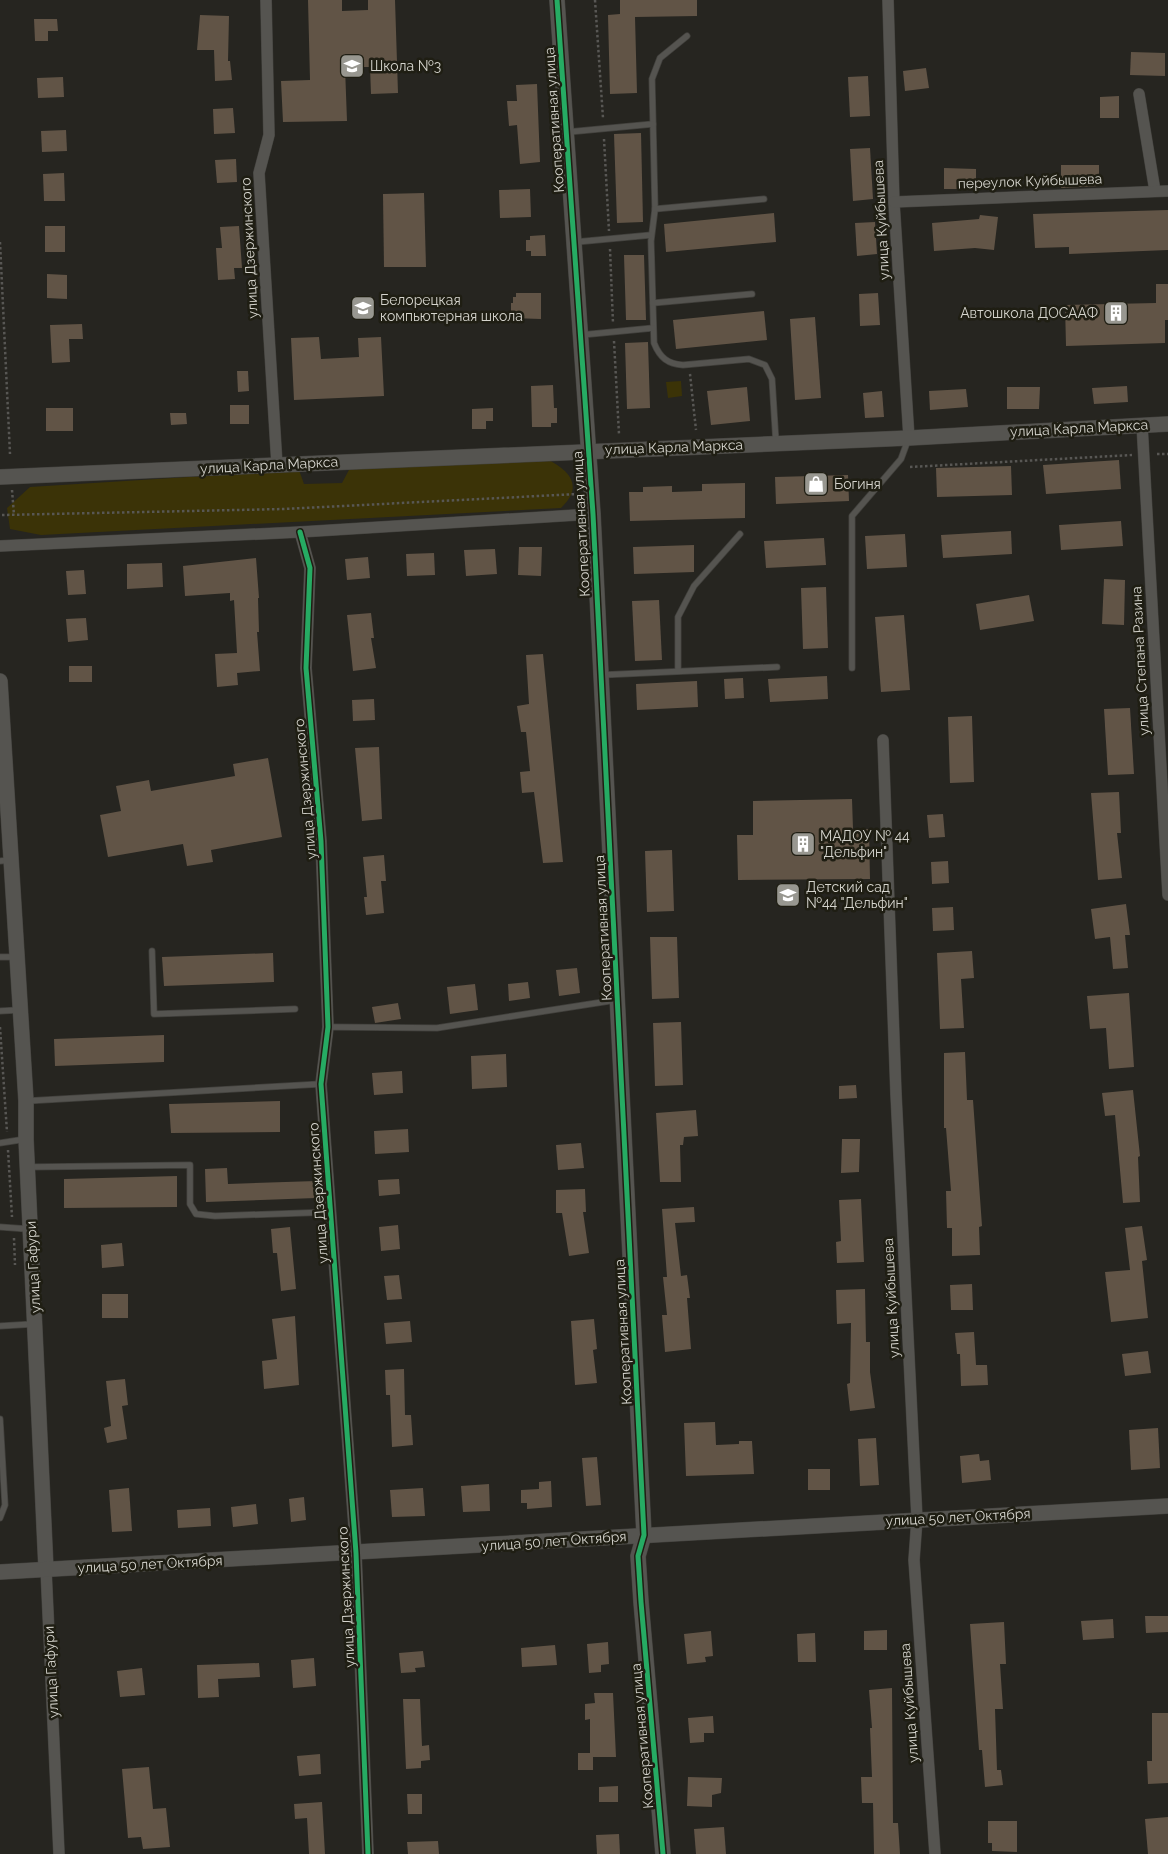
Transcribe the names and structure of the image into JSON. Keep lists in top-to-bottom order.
{
  "streets": {
    "street": [
      "Кооперативная улица",
      "переулок Куйбышева",
      "улица Куйбышева",
      "улица Дзержинского",
      "улица Карла Маркса",
      "улица Степана Разина",
      "улица Гафури",
      "улица 50 лет Октября"
    ]
  },
  "crossings": [
    ["Кооперативная улица", "улица Карла Маркса"],
    ["Кооперативная улица", "улица 50 лет Октября"],
    ["переулок Куйбышева", "улица Куйбышева"],
    ["улица Куйбышева", "улица Карла Маркса"],
    ["улица Куйбышева", "улица 50 лет Октября"],
    ["улица Дзержинского", "улица Карла Маркса"],
    ["улица Дзержинского", "улица 50 лет Октября"],
    ["улица Карла Маркса", "улица Степана Разина"],
    ["улица Гафури", "улица 50 лет Октября"]
  ],
  "places": {
    "school or university": ["Школа №3", "Белорецкая компьютерная школа", "Детский сад №44 \"Дельфин\""],
    "building": ["Автошкола ДОСААФ", "МАДОУ № 44 \"Дельфин\""],
    "shop": ["Богиня"]
  }
}
